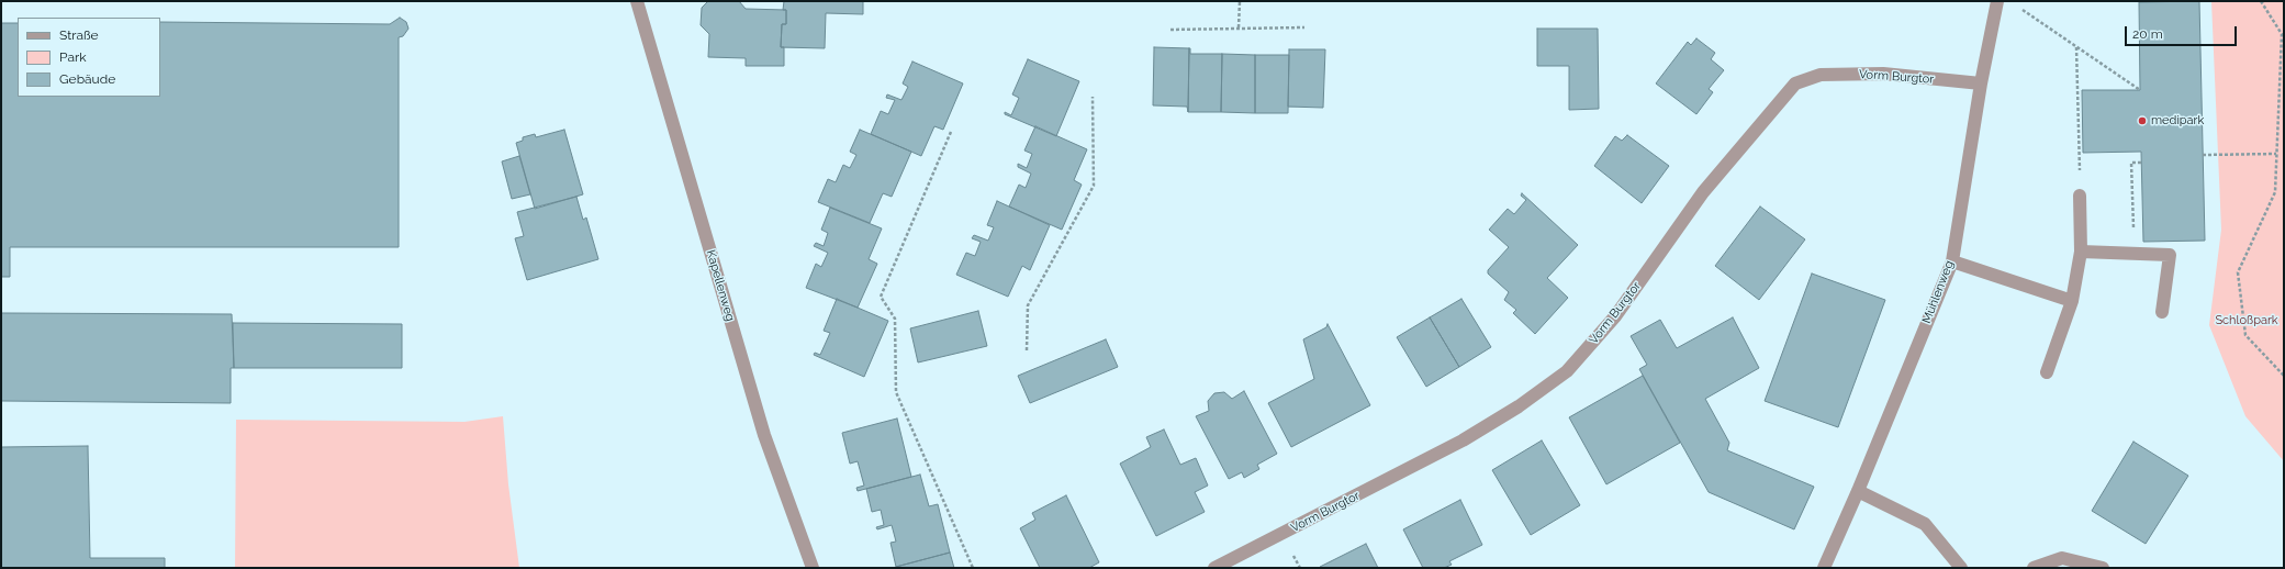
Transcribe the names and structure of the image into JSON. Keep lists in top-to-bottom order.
{
  "streets": {
    "street": ["Vorm Burgtor", "Kapellenweg", "Mühlenweg"]
  },
  "crossings": [
    ["Vorm Burgtor", "Mühlenweg"]
  ],
  "parks": ["Schloßpark"],
  "places": ["medipark"],
  "legend": ["Straße", "Park", "Gebäude"],
  "scale_bar": "20 m"
}
